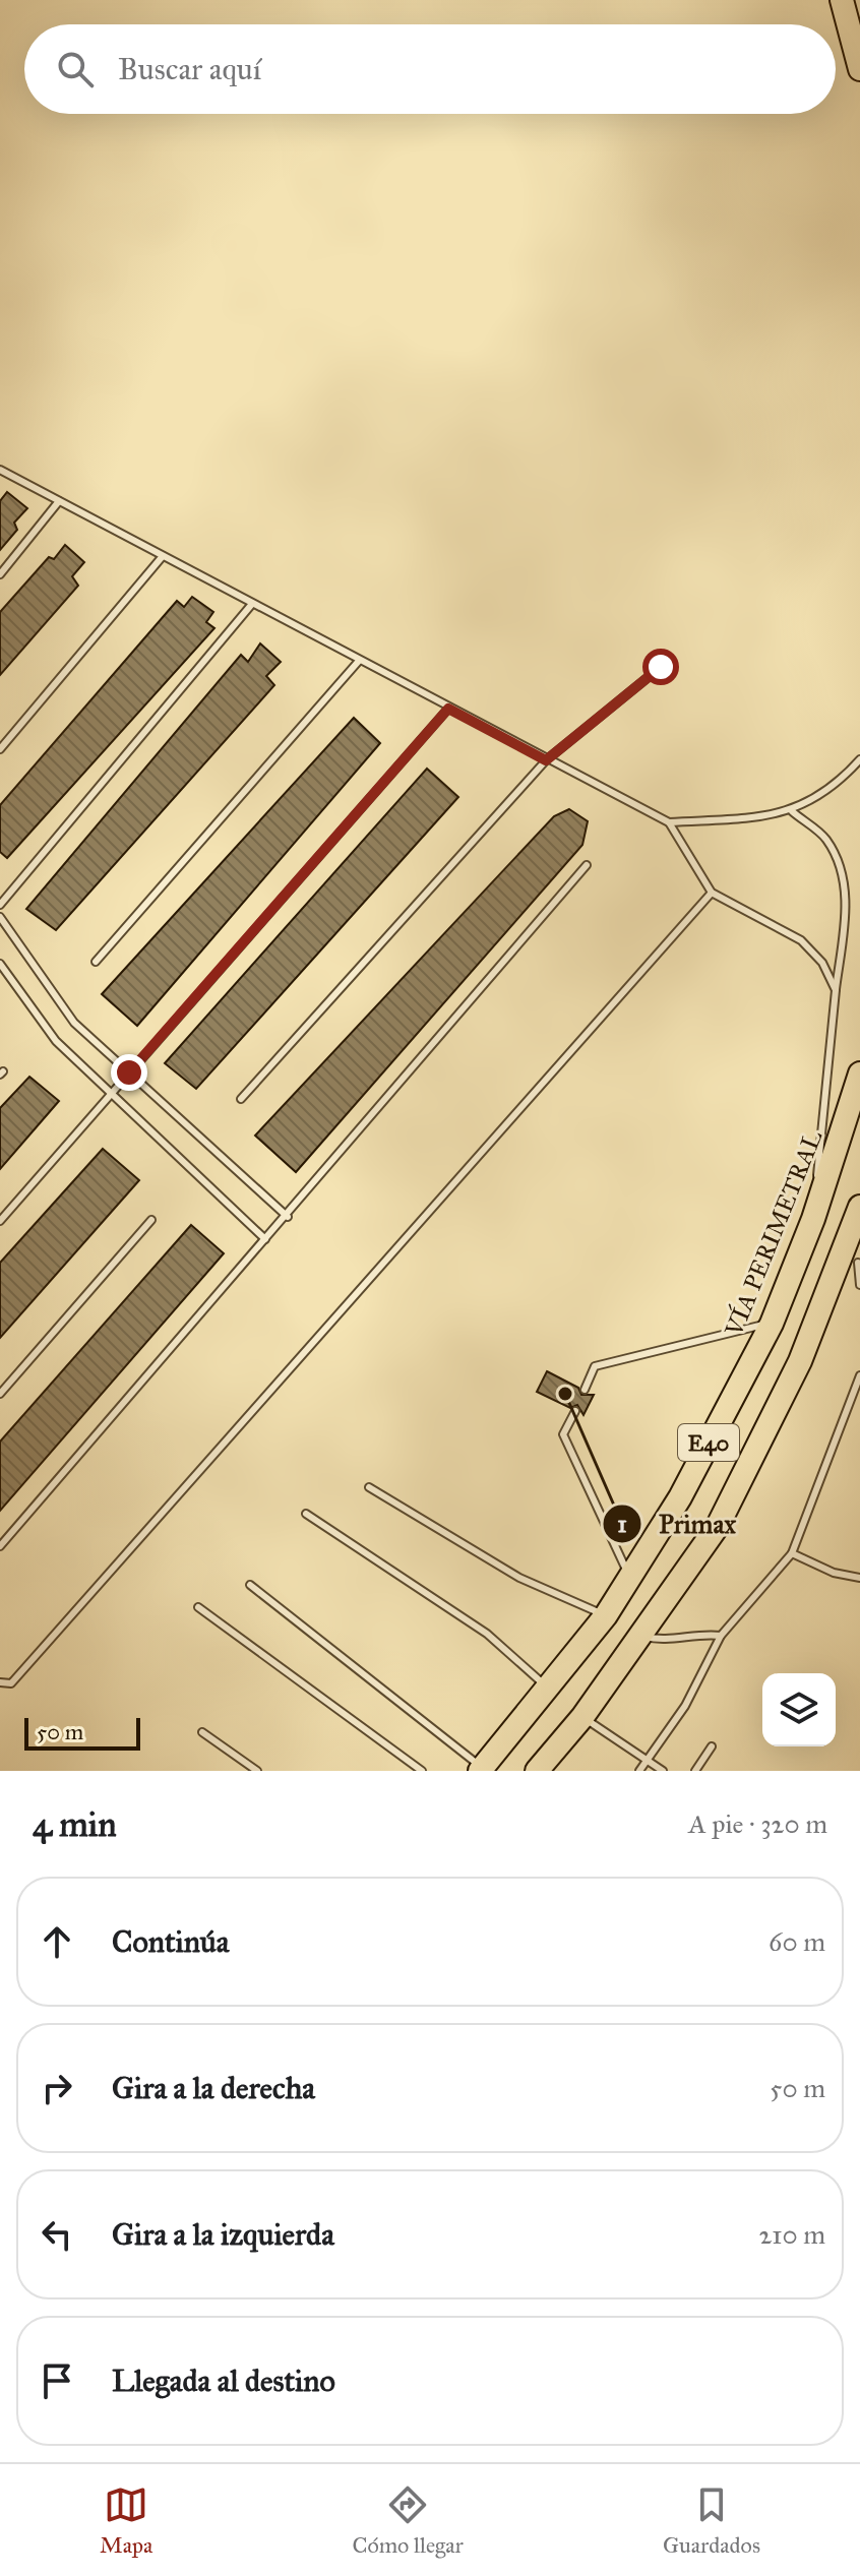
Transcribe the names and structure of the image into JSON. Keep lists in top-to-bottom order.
{
  "streets": {
    "highway": ["VÍA PERIMETRAL", "E40"]
  },
  "places": ["Primax"],
  "scale_bar": "50 m",
  "page": {
    "search": "Buscar aquí",
    "scale": "50 m",
    "heading": ["4 min", "A pie · 320 m"],
    "list": [
      ["Continúa", "60 m"],
      ["Gira a la derecha", "50 m"],
      ["Gira a la izquierda", "210 m"],
      "Llegada al destino"
    ],
    "nav": ["Mapa", "Cómo llegar", "Guardados"]
  }
}
